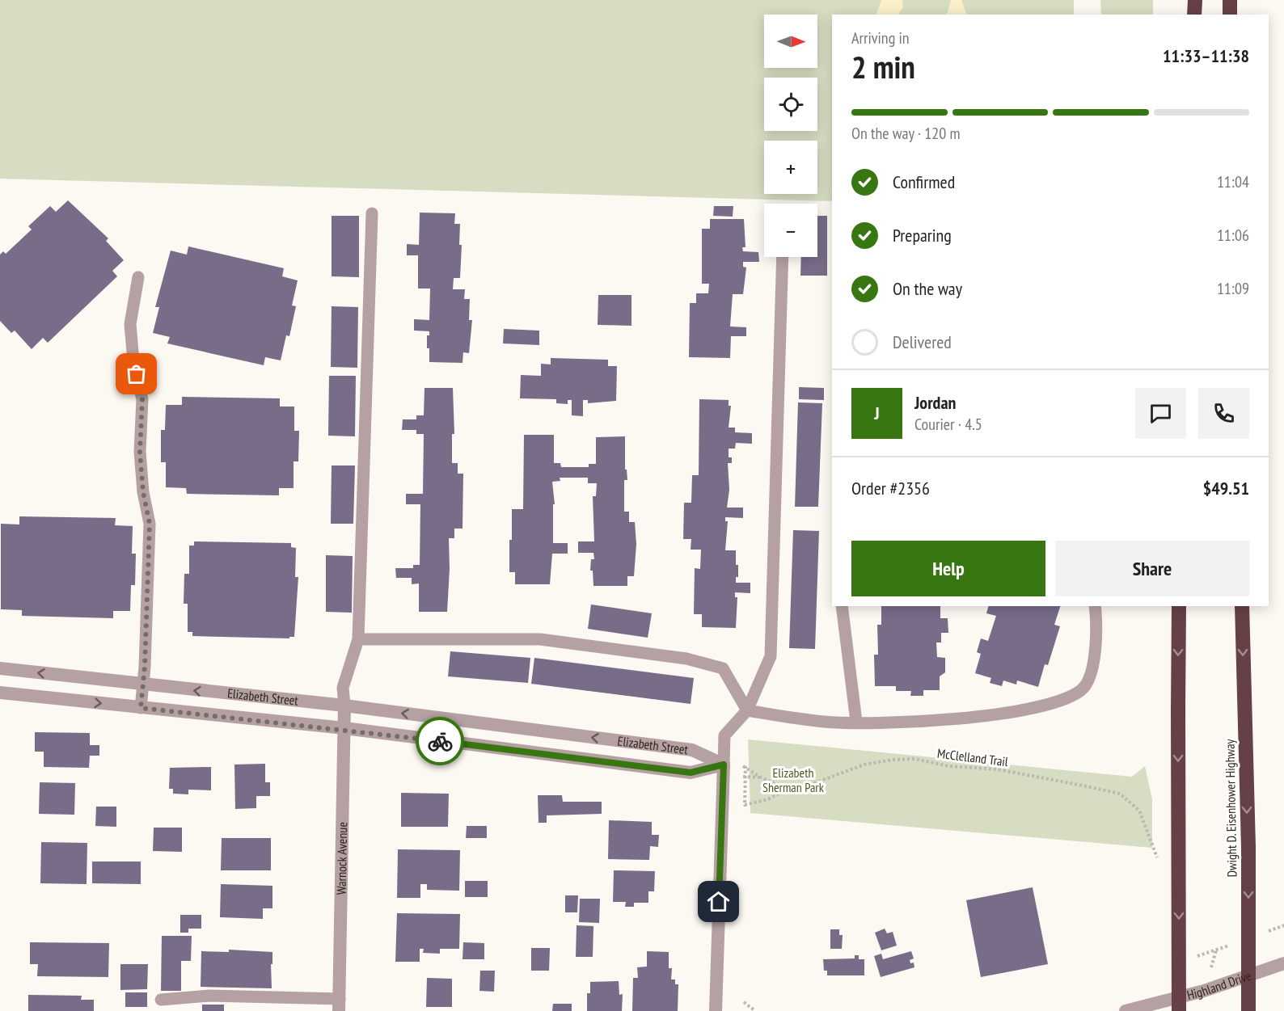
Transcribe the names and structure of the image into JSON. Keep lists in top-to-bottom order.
{
  "streets": {
    "highway": ["Dwight D. Eisenhower Highway"],
    "street": ["Elizabeth Street", "Warnock Avenue", "Highland Drive"],
    "path": ["McClelland Trail"]
  },
  "crossings": [
    ["Elizabeth Street", "Warnock Avenue"]
  ],
  "parks": ["Elizabeth Sherman Park"],
  "north": "right",
  "page": {
    "map_buttons": ["+", "−"],
    "heading": ["2 min", "Arriving in", "11:33–11:38"],
    "panel": [
      "Jordan",
      "Courier · 4.5",
      "Order #2356",
      "$49.51"
    ],
    "bar": "On the way · 120 m",
    "list": [
      ["Confirmed", "11:04"],
      ["Preparing", "11:06"],
      ["On the way", "11:09"],
      "Delivered"
    ],
    "round": "J",
    "buttons": ["Help", "Share"]
  }
}
